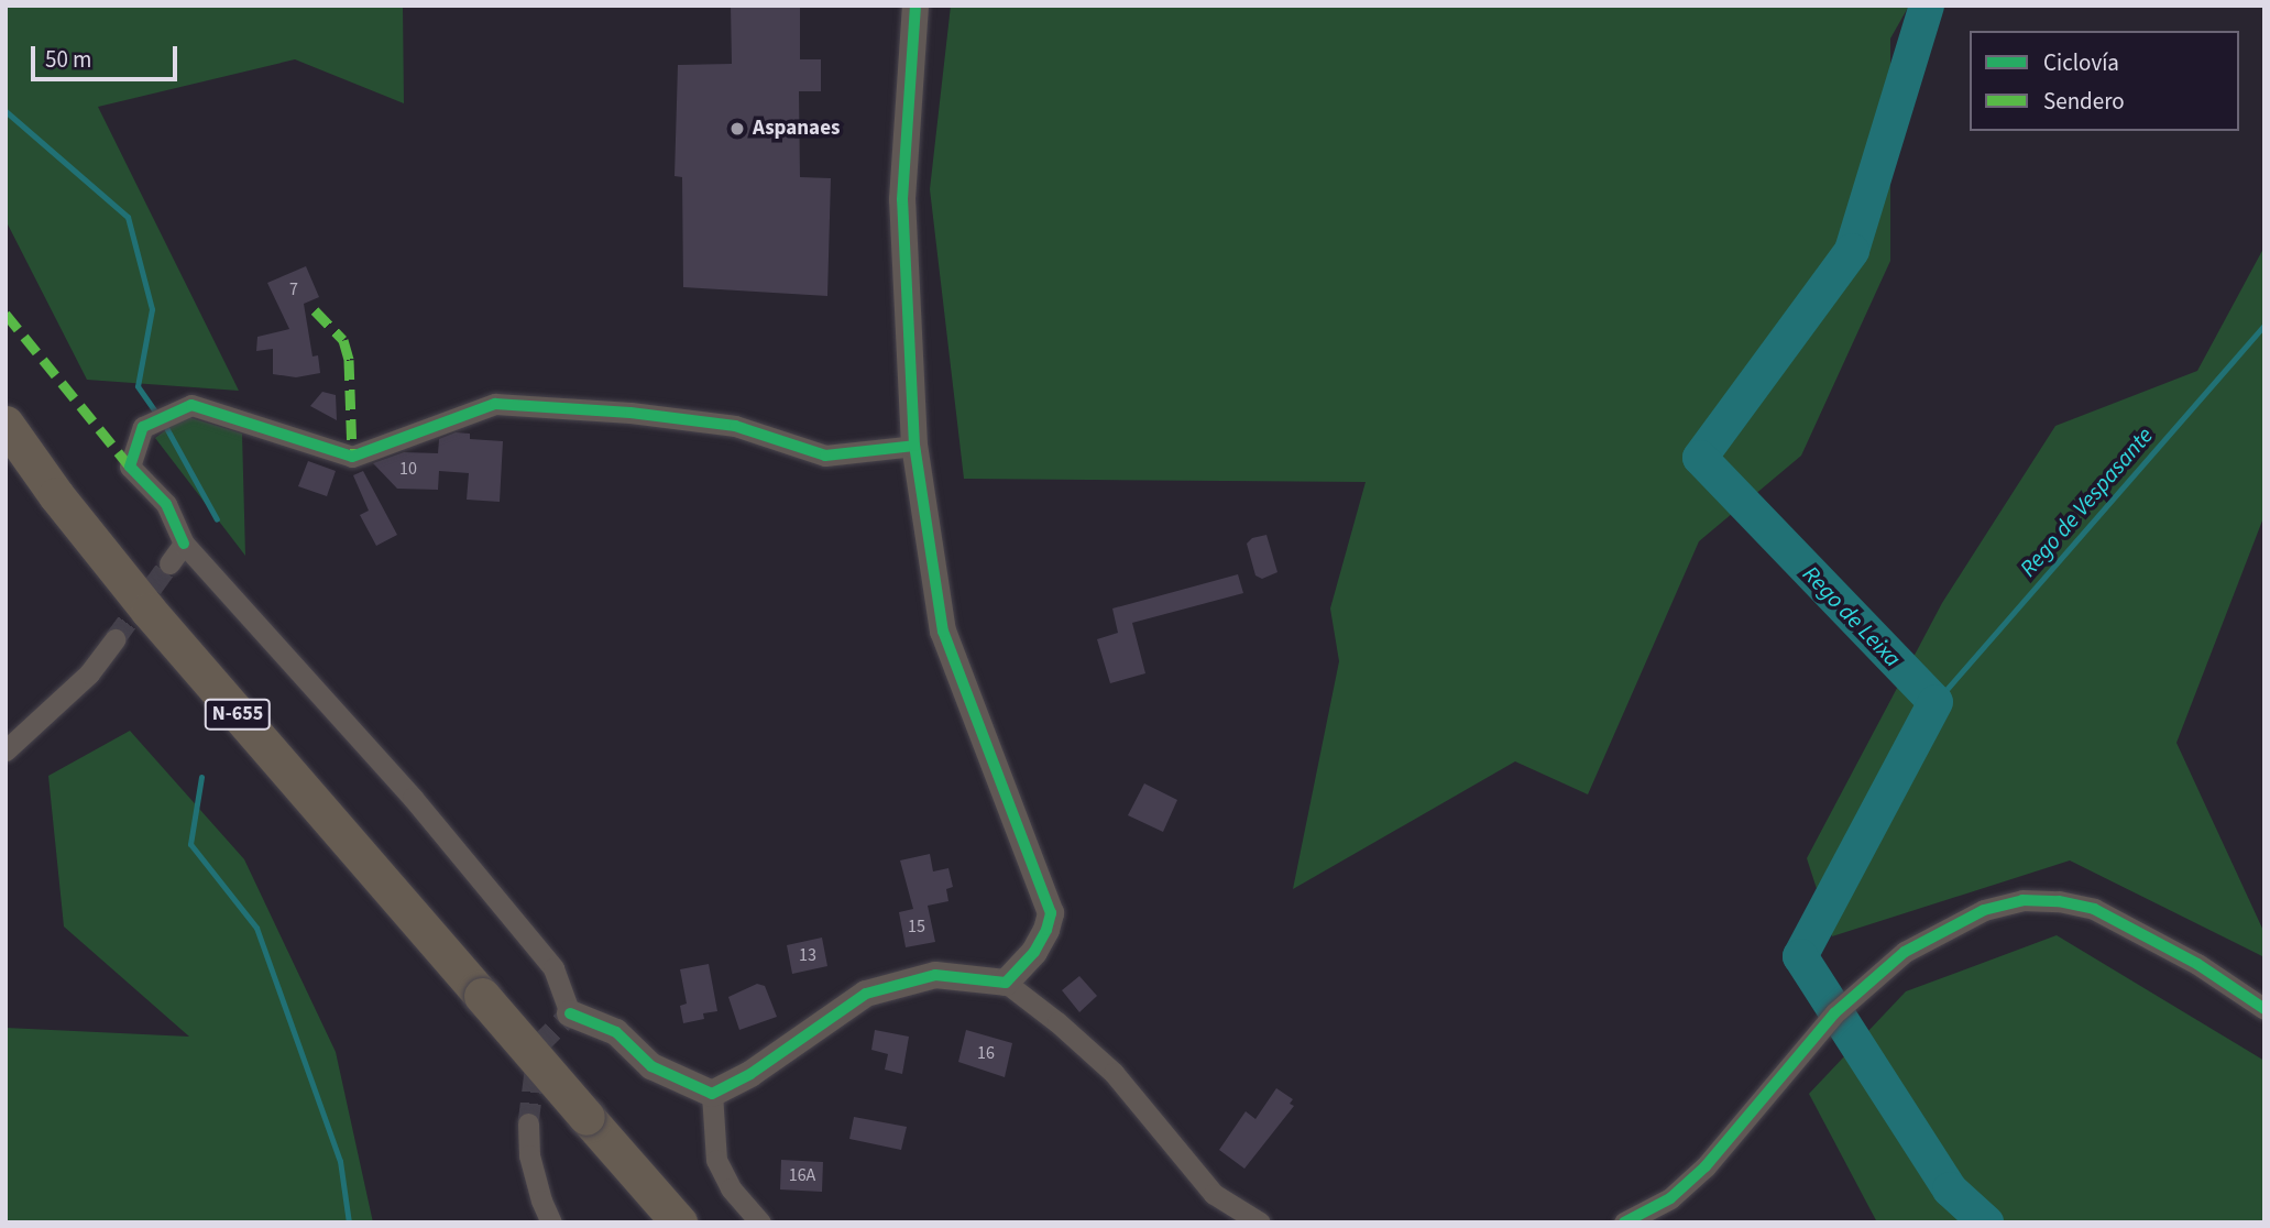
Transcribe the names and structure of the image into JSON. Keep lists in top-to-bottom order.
{
  "streets": {
    "highway": ["N-655"]
  },
  "water": ["Rego de Vespasante", "Rego de Leixa"],
  "places": ["Aspanaes"],
  "house_numbers": [
    "7",
    "10",
    "15",
    "13",
    "16",
    "16A"
  ],
  "legend": ["Ciclovía", "Sendero"],
  "scale_bar": "50 m"
}
